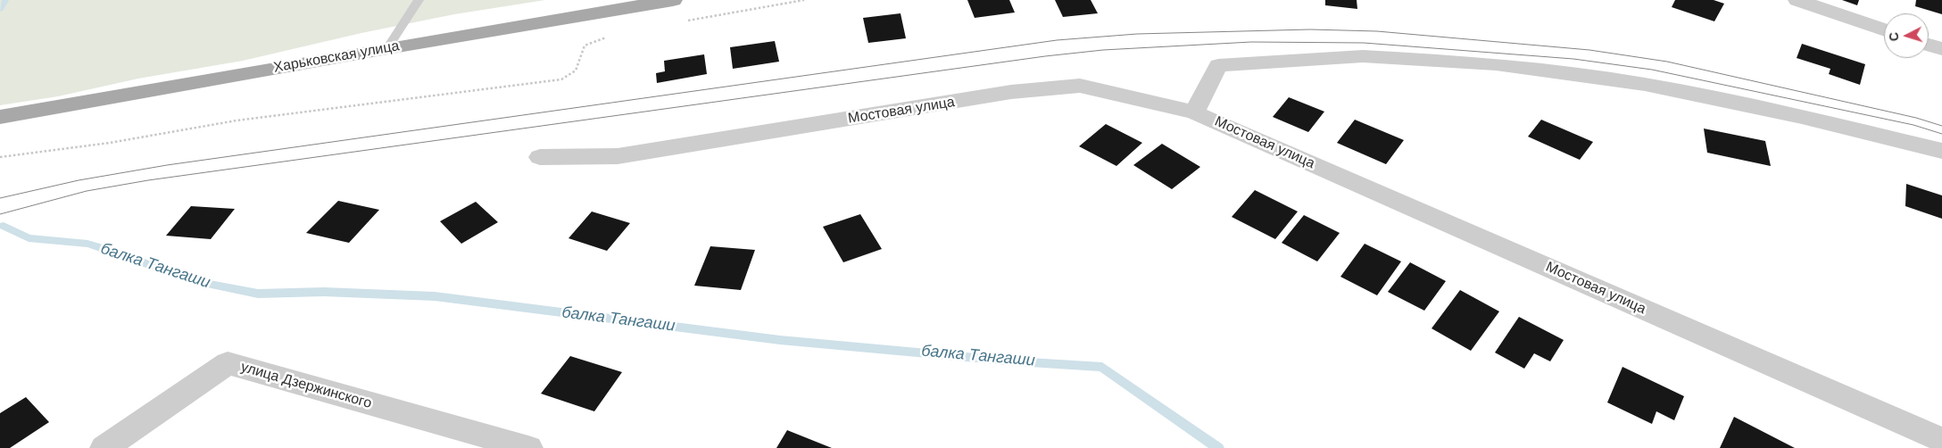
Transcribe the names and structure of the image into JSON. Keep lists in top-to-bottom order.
{
  "streets": {
    "main road": ["Харьковская улица"],
    "street": ["Мостовая улица", "улица Дзержинского"]
  },
  "water": ["балка Тангаши"],
  "north": "left"
}
